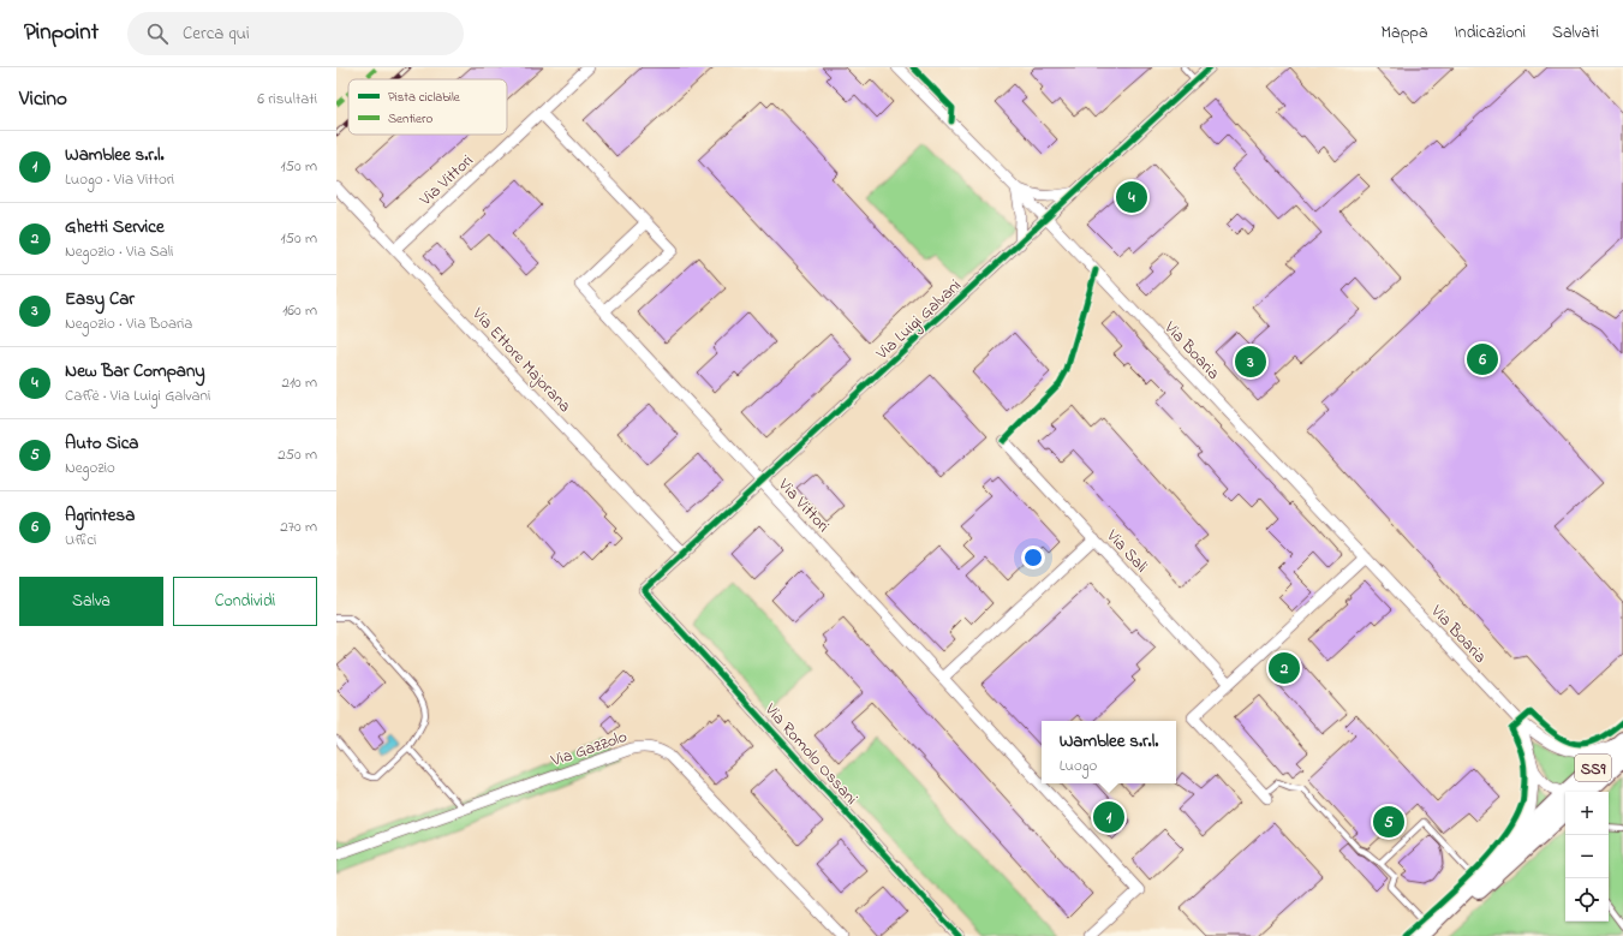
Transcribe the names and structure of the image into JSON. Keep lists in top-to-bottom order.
{
  "streets": {
    "main road": ["SS9"],
    "street": [
      "Via Vittori",
      "Via Luigi Galvani",
      "Via Boaria",
      "Via Ettore Majorana",
      "Via Sali",
      "Via Gazzolo",
      "Via Romolo Ossani"
    ]
  },
  "crossings": [
    ["Via Vittori", "Via Luigi Galvani"],
    ["Via Vittori", "Via Ettore Majorana"],
    ["Via Luigi Galvani", "Via Boaria"],
    ["Via Luigi Galvani", "Via Ettore Majorana"],
    ["Via Luigi Galvani", "Via Romolo Ossani"],
    ["Via Boaria", "SS9"]
  ],
  "legend": ["Pista ciclabile", "Sentiero"],
  "page": {
    "header": "Pinpoint",
    "search": "Cerca qui",
    "nav": ["Mappa", "Indicazioni", "Salvati"],
    "heading": ["Vicino", "6 risultati"],
    "list": [
      {
        "mark": "1",
        "name": "Wamblee s.r.l.",
        "note": "Luogo · Via Vittori",
        "value": "150 m"
      },
      {
        "mark": "2",
        "name": "Ghetti Service",
        "note": "Negozio · Via Sali",
        "value": "150 m"
      },
      {
        "mark": "3",
        "name": "Easy Car",
        "note": "Negozio · Via Boaria",
        "value": "160 m"
      },
      {
        "mark": "4",
        "name": "New Bar Company",
        "note": "Caffè · Via Luigi Galvani",
        "value": "210 m"
      },
      {
        "mark": "5",
        "name": "Auto Sica",
        "note": "Negozio",
        "value": "250 m"
      },
      {
        "mark": "6",
        "name": "Agrintesa",
        "note": "Uffici",
        "value": "270 m"
      }
    ],
    "pins": [
      "4",
      "6",
      "3",
      "2",
      "1",
      "5"
    ],
    "buttons": ["Salva", "Condividi"],
    "popup": ["Wamblee s.r.l.", "Luogo"],
    "map_buttons": ["+", "−"]
  }
}
